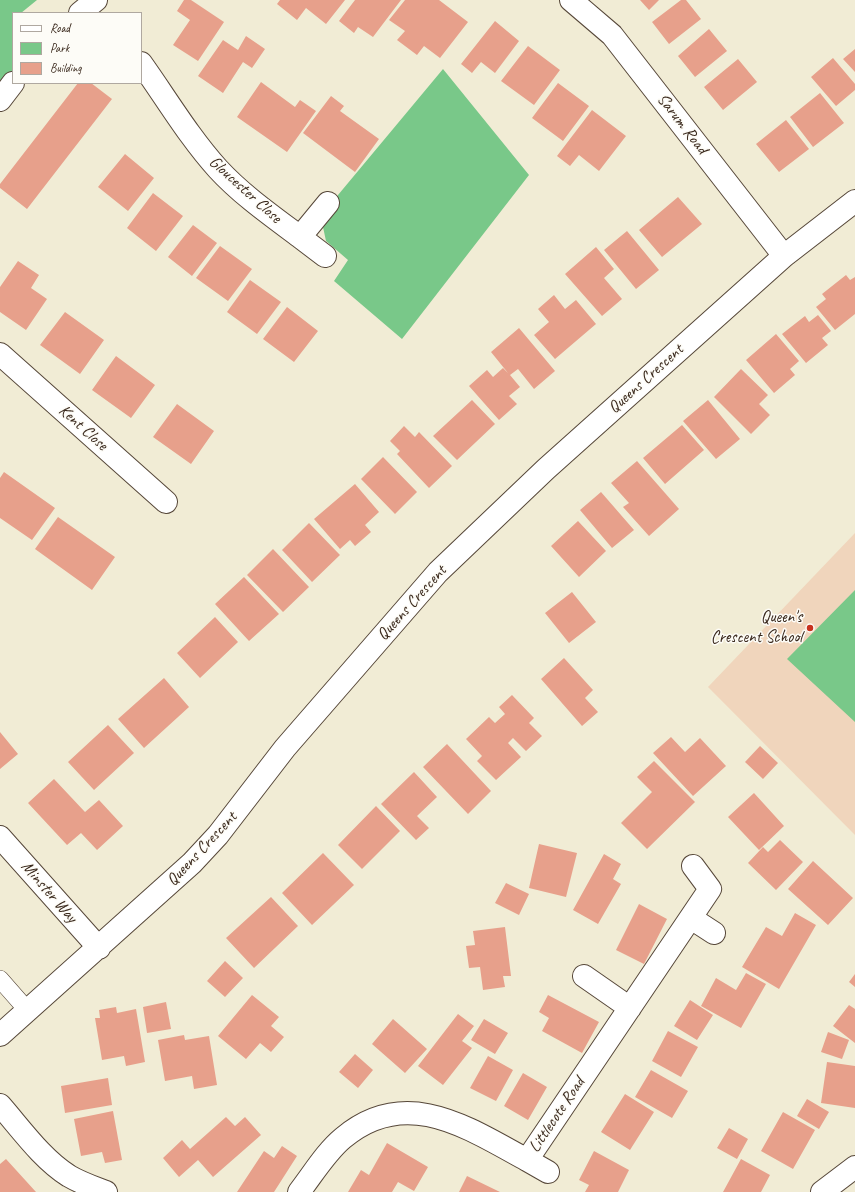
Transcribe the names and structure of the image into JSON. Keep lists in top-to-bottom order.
{
  "streets": {
    "street": [
      "Sarum Road",
      "Gloucester Close",
      "Queens Crescent",
      "Kent Close",
      "Minster Way",
      "Littlecote Road"
    ]
  },
  "crossings": [
    ["Sarum Road", "Queens Crescent"],
    ["Queens Crescent", "Minster Way"]
  ],
  "places": ["Queen's Crescent School"],
  "legend": ["Road", "Park", "Building"]
}
